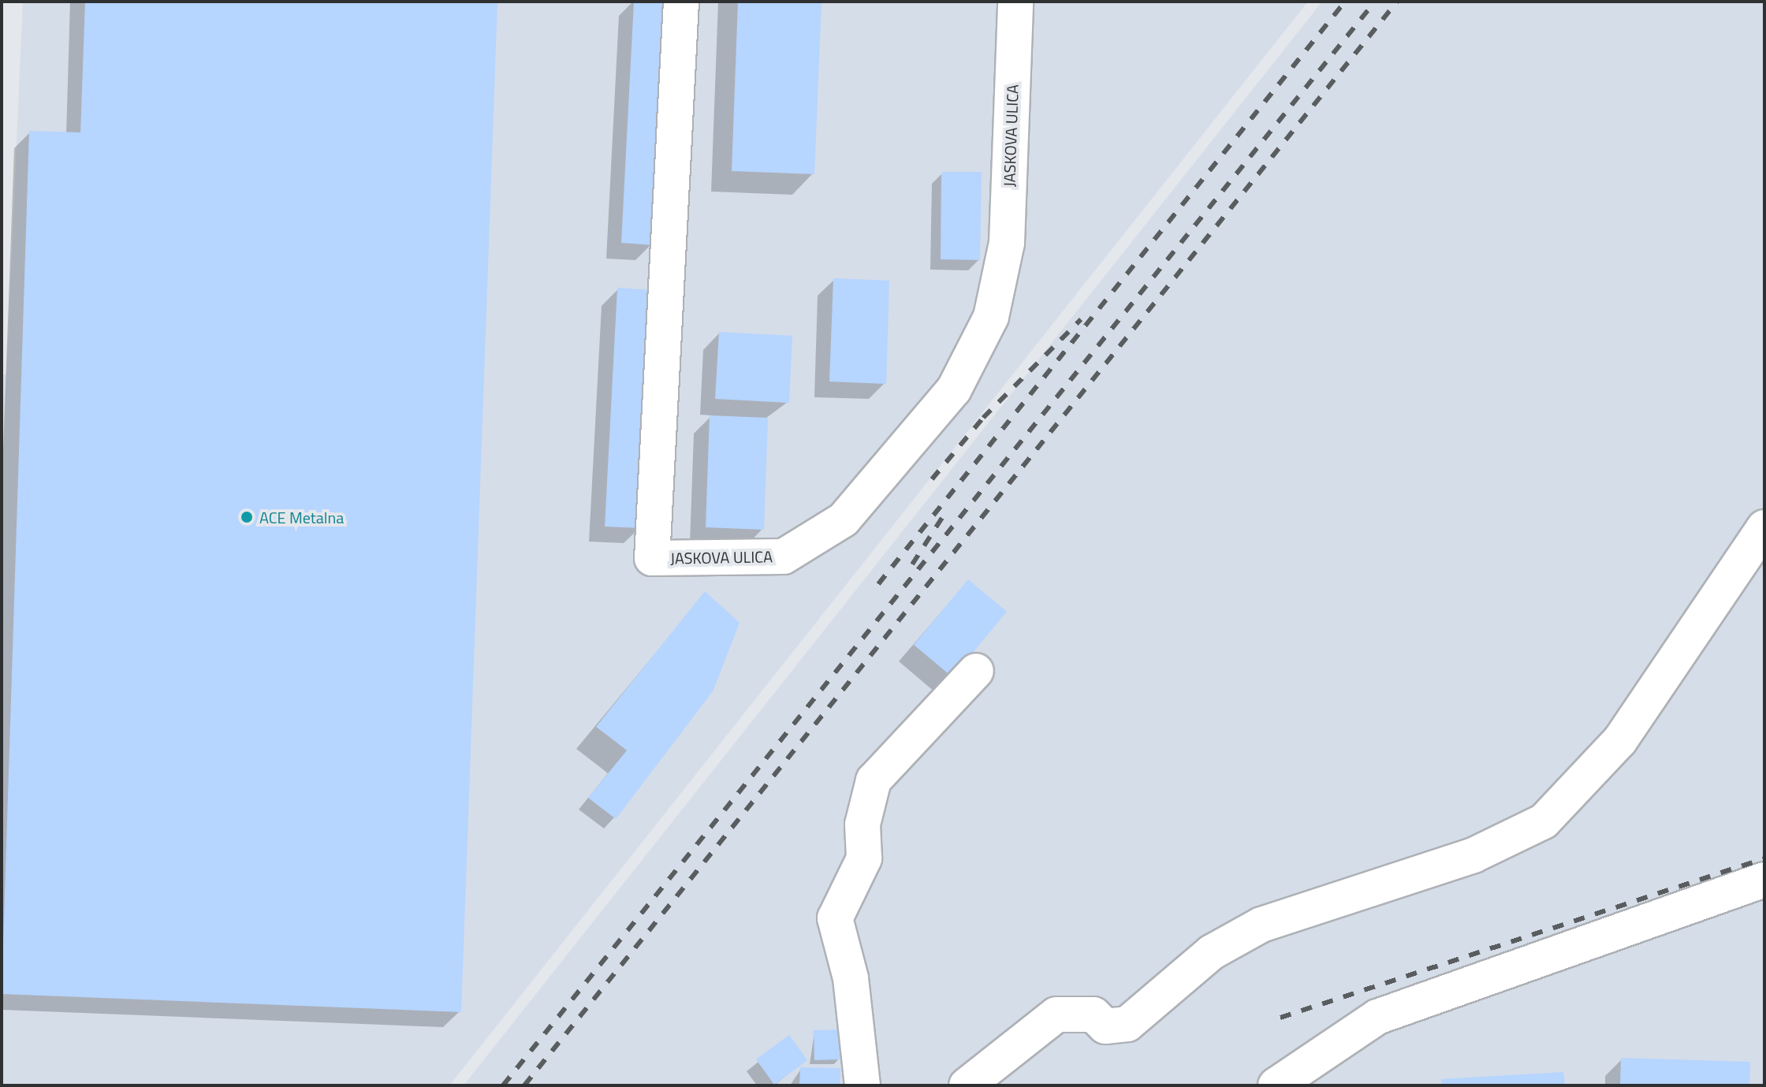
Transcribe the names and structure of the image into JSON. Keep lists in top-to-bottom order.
{
  "streets": {
    "street": ["JASKOVA ULICA"]
  },
  "places": ["ACE Metalna"]
}
